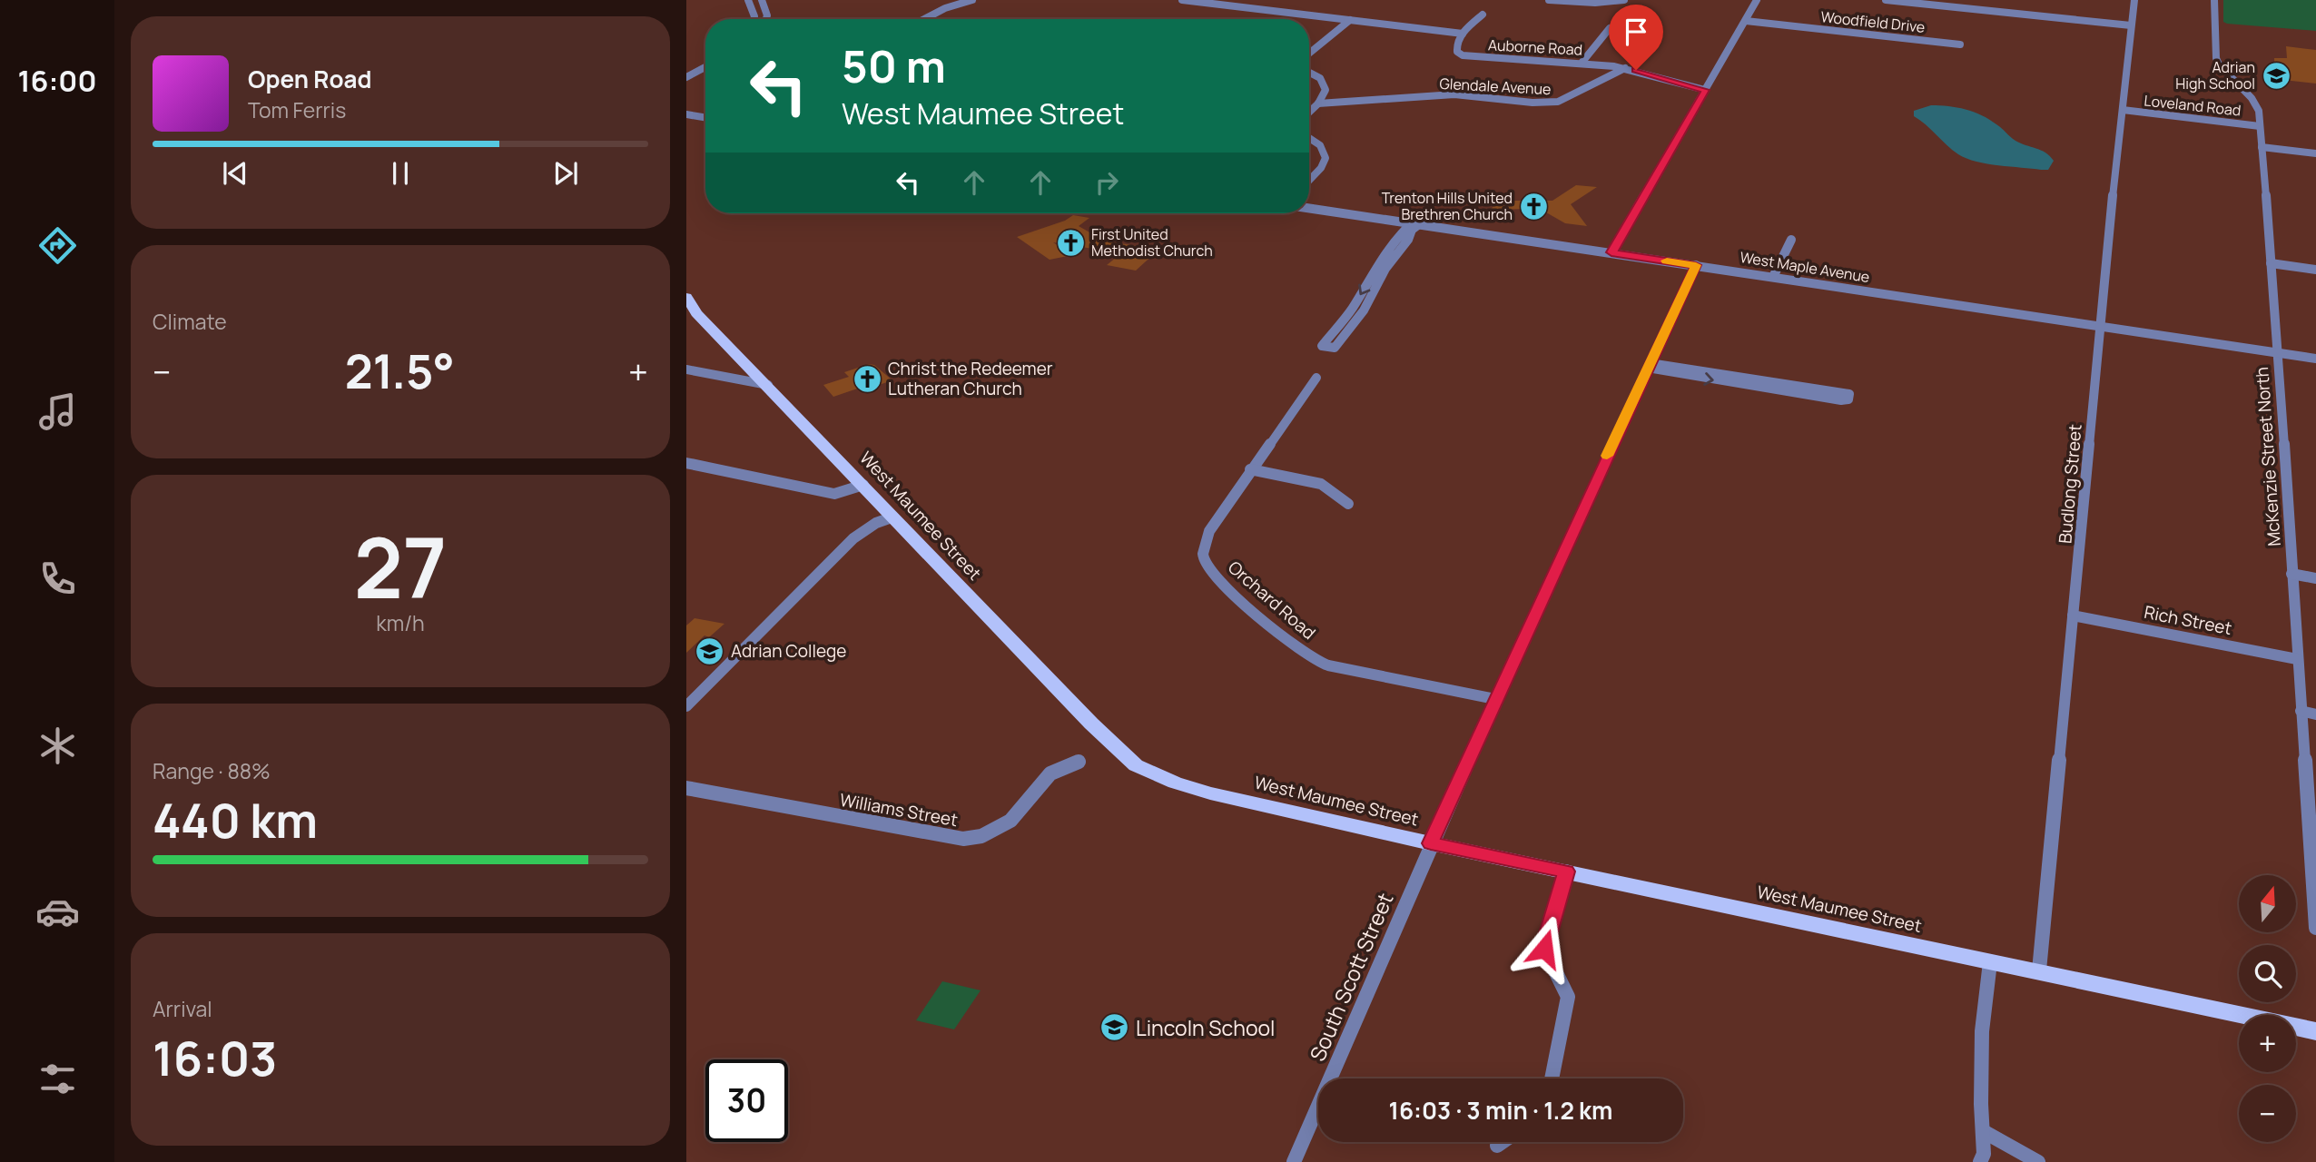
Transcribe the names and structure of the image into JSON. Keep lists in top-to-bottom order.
{
  "streets": {
    "main road": ["West Maumee Street"],
    "street": [
      "Woodfield Drive",
      "Auborne Road",
      "Glendale Avenue",
      "Loveland Road",
      "West Maple Avenue",
      "McKenzie Street North",
      "Budlong Street",
      "Orchard Road",
      "Rich Street",
      "Williams Street",
      "South Scott Street"
    ]
  },
  "crossings": [
    ["Auborne Road", "Glendale Avenue"],
    ["Loveland Road", "McKenzie Street North"],
    ["Loveland Road", "Budlong Street"],
    ["West Maple Avenue", "McKenzie Street North"],
    ["West Maple Avenue", "Budlong Street"],
    ["West Maple Avenue", "South Scott Street"],
    ["McKenzie Street North", "Rich Street"],
    ["Budlong Street", "West Maumee Street"],
    ["Budlong Street", "Rich Street"],
    ["West Maumee Street", "South Scott Street"],
    ["Orchard Road", "South Scott Street"]
  ],
  "places": {
    "school or university": ["Adrian High School", "Adrian College", "Lincoln School"],
    "church": ["Trenton Hills United Brethren Church", "First United Methodist Church", "Christ the Redeemer Lutheran Church"]
  },
  "north": "top",
  "page": {
    "tabs": "16:00",
    "turn": ["50 m", "West Maumee Street"],
    "song": ["Open Road", "Tom Ferris"],
    "tile": [
      "Climate",
      ["27", "km/h"],
      ["Range · 88%", "440 km"],
      ["Arrival", "16:03"]
    ],
    "heat": ["−", "21.5°", "+"],
    "map_buttons": ["+", "−"],
    "limit": "30",
    "trip": "16:03 · 3 min · 1.2 km"
  }
}
